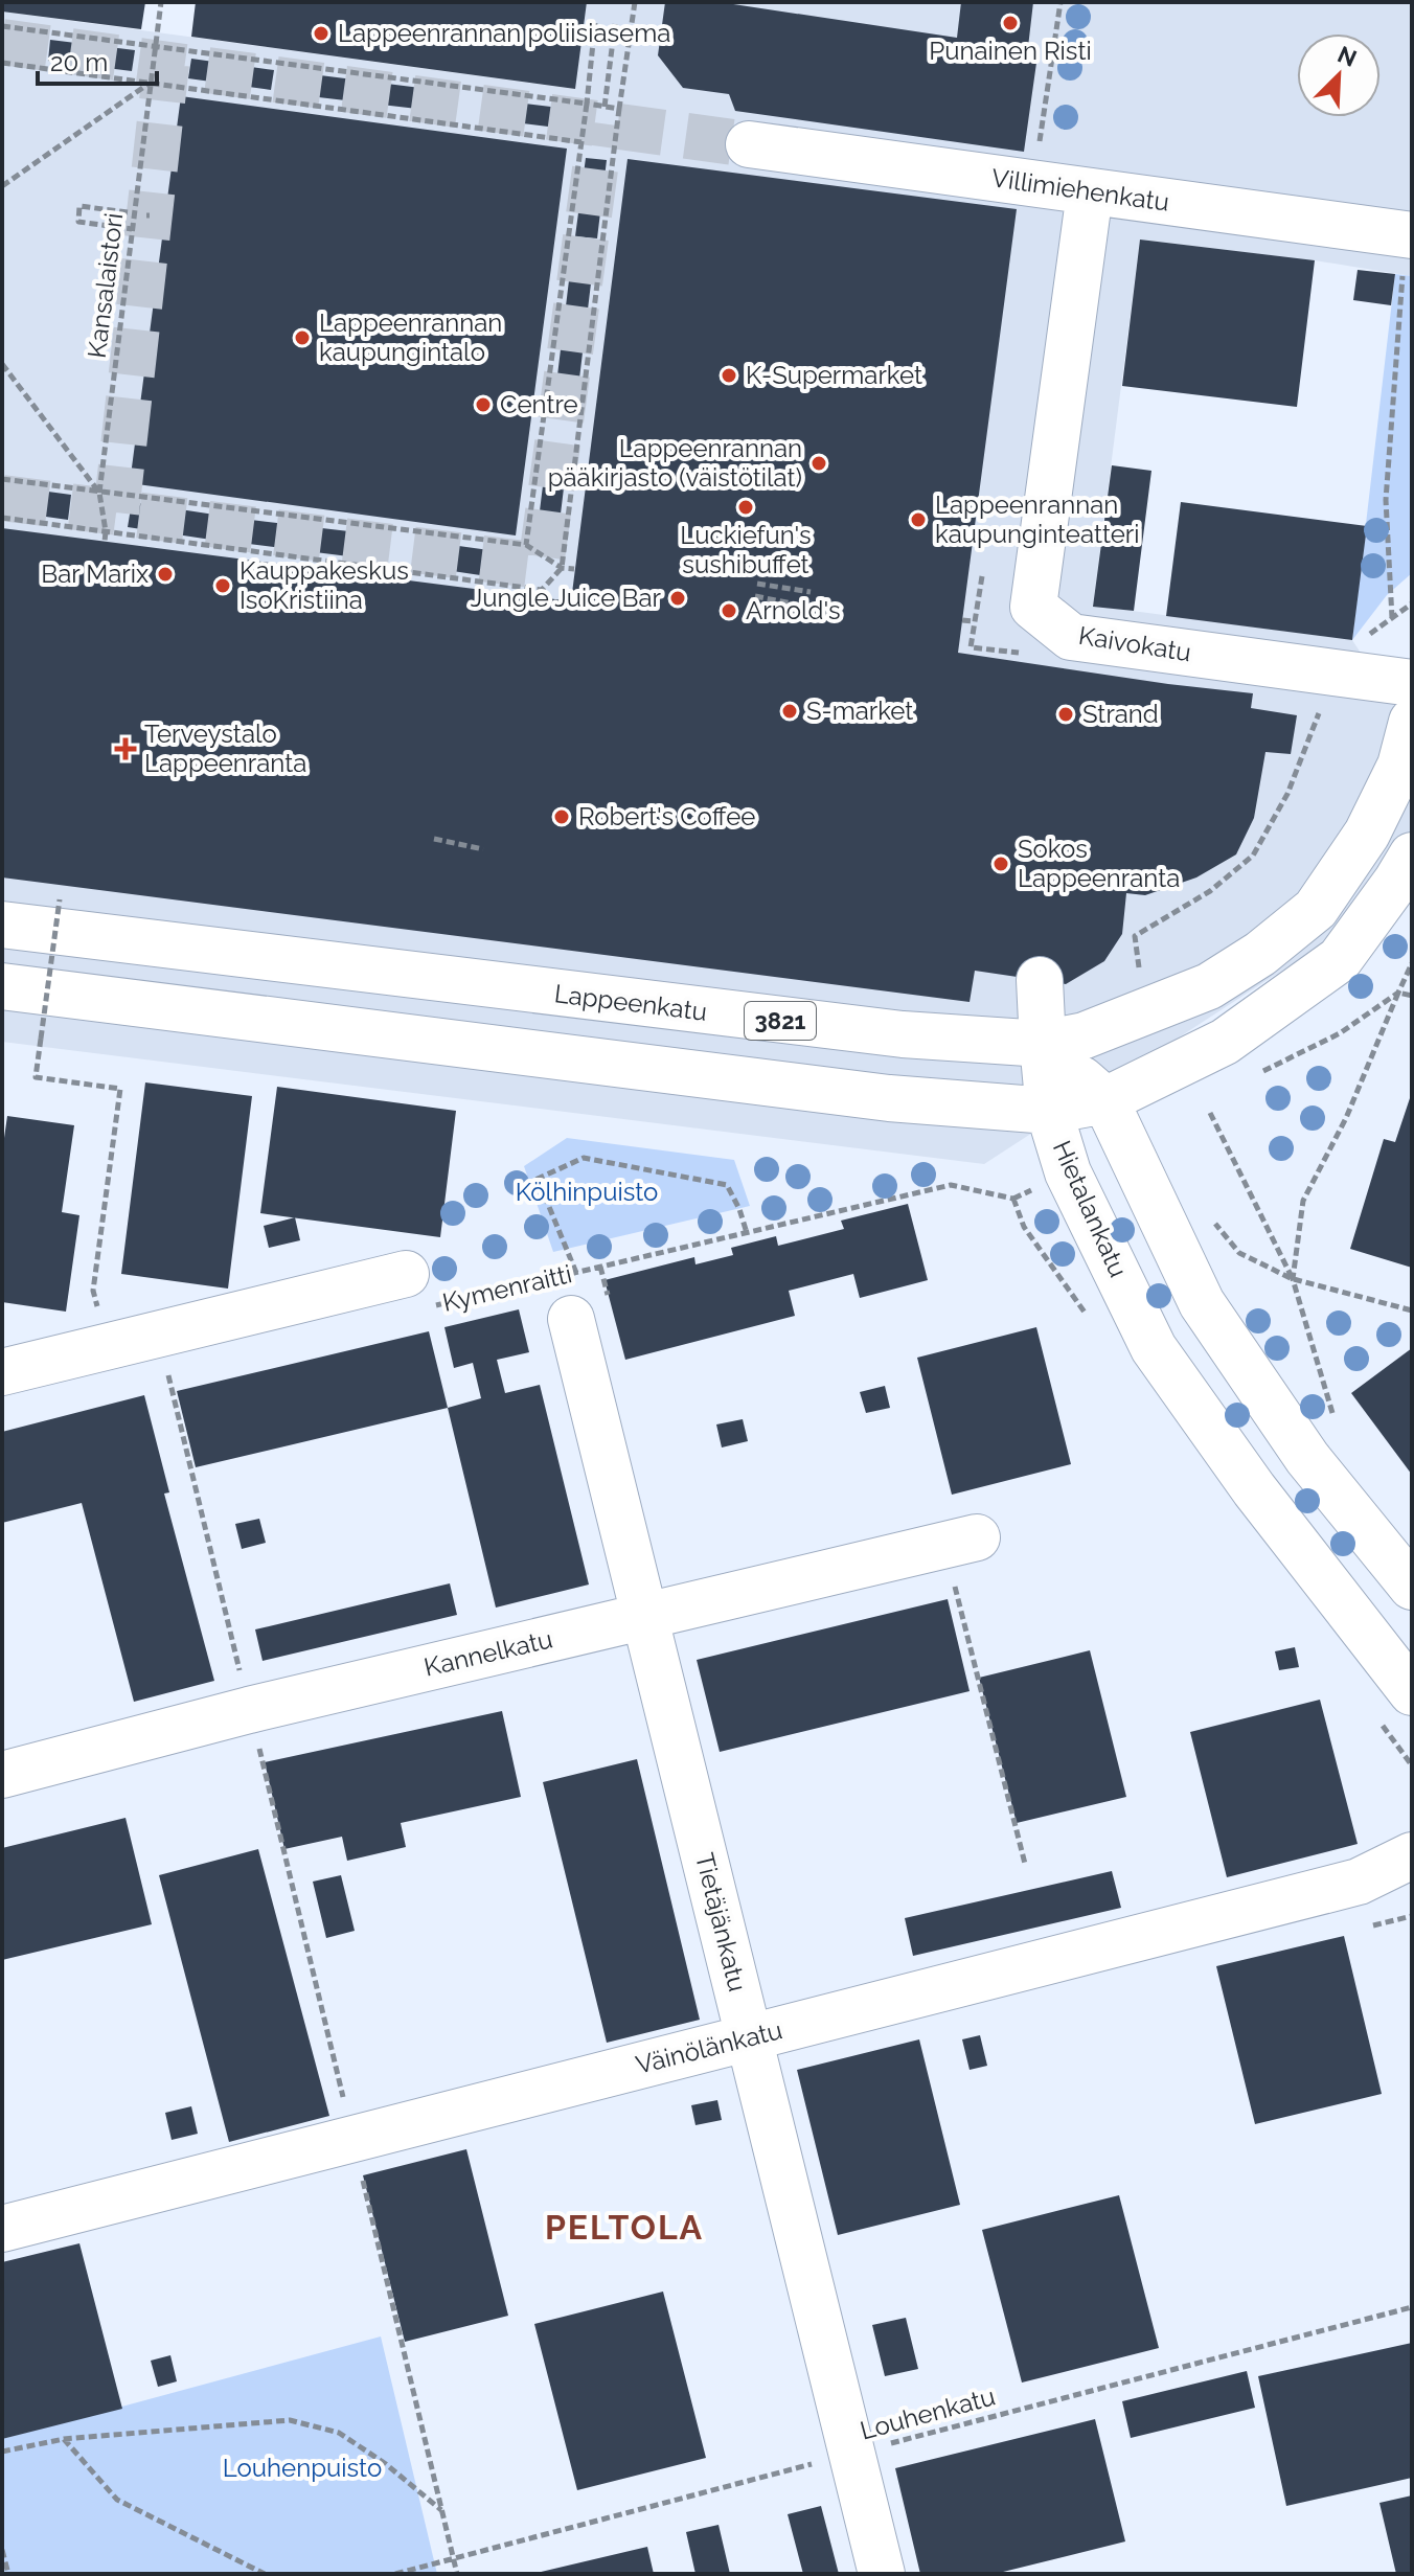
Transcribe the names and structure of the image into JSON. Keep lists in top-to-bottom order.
{
  "streets": {
    "street": [
      "Villimiehenkatu",
      "Kaivokatu",
      "Lappeenkatu",
      "3821",
      "Hietalankatu",
      "Kymenraitti",
      "Kannelkatu",
      "Tietäjänkatu",
      "Väinölänkatu"
    ],
    "path": ["Kansalaistori", "Louhenkatu"]
  },
  "crossings": [
    ["Villimiehenkatu", "Kaivokatu"],
    ["Lappeenkatu", "Hietalankatu"],
    ["Kannelkatu", "Tietäjänkatu"],
    ["Tietäjänkatu", "Väinölänkatu"],
    ["Tietäjänkatu", "Louhenkatu"]
  ],
  "districts": ["PELTOLA"],
  "parks": ["Kölhinpuisto", "Louhenpuisto"],
  "places": {
    "other": [
      "Punainen Risti",
      "Lappeenrannan poliisiasema",
      "Lappeenrannan kaupungintalo",
      "K-Supermarket",
      "Centre",
      "Lappeenrannan pääkirjasto (väistötilat)",
      "Luckiefun's sushibuffet",
      "Lappeenrannan kaupunginteatteri",
      "Bar Marix",
      "Kauppakeskus IsoKristiina",
      "Jungle Juice Bar",
      "Arnold's",
      "S-market",
      "Strand",
      "Robert's Coffee",
      "Sokos Lappeenranta"
    ],
    "health": ["Terveystalo Lappeenranta"]
  },
  "scale_bar": "20 m",
  "north": "top right"
}
